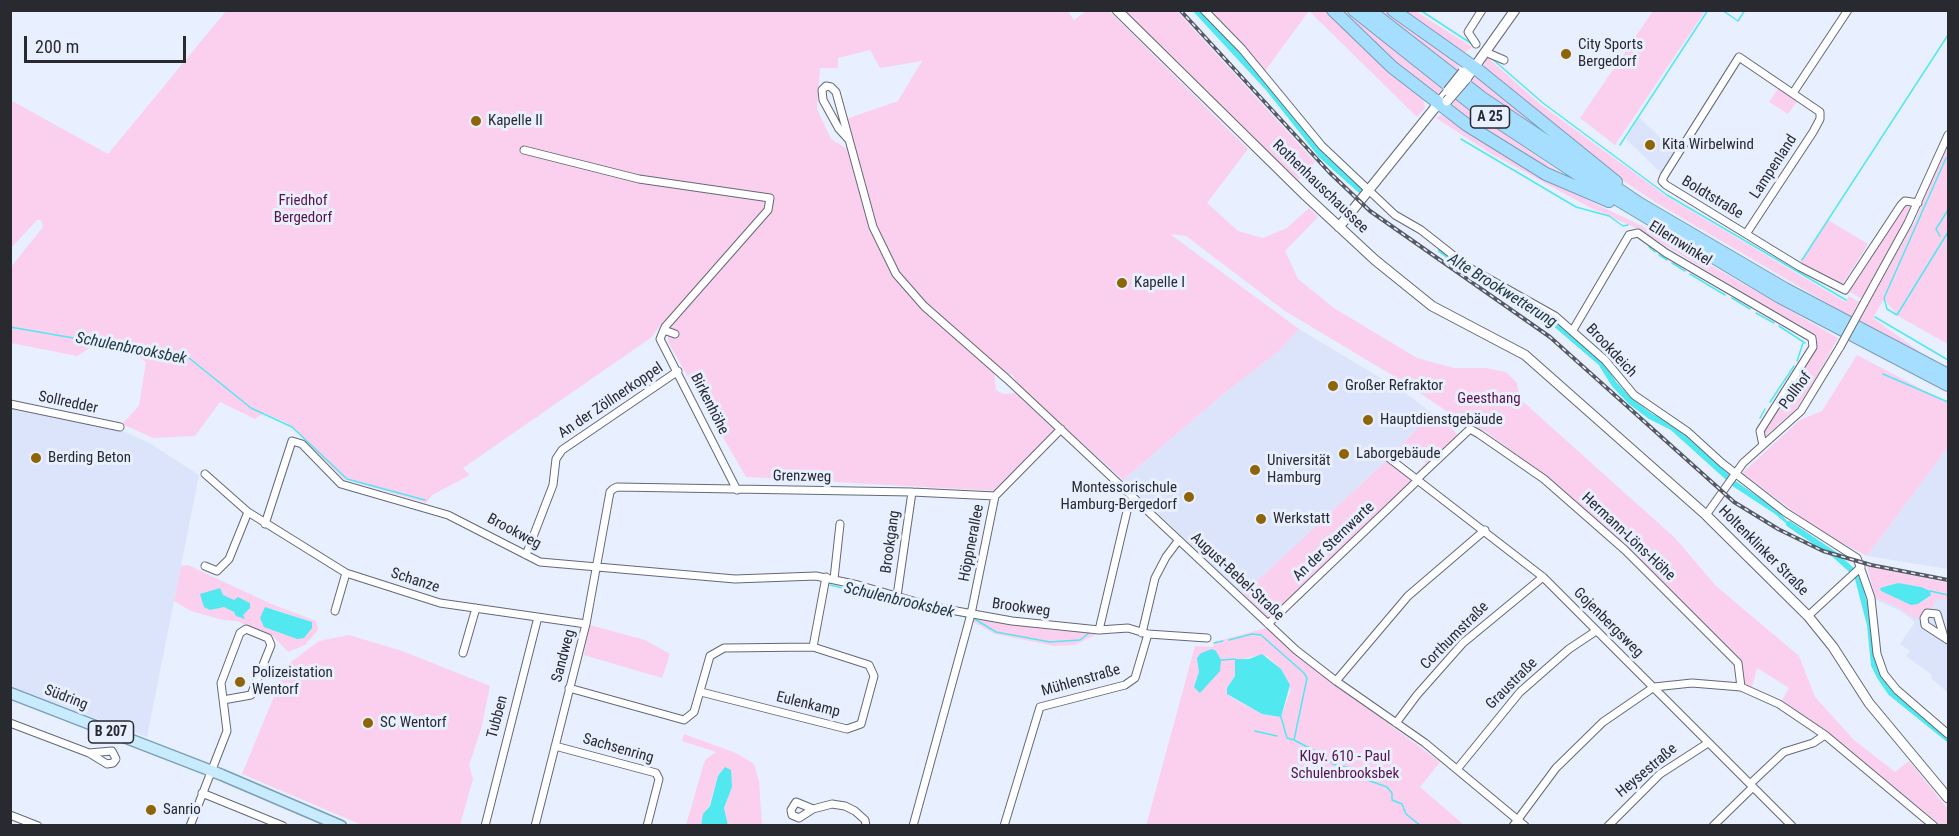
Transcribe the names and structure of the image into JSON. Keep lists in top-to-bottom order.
{
  "streets": {
    "highway": ["A 25"],
    "main road": [
      "Rothenhauschaussee",
      "Holtenklinker Straße",
      "Südring",
      "B 207"
    ],
    "street": [
      "Lampenland",
      "Boldtstraße",
      "Ellernwinkel",
      "Brookdeich",
      "Pollhof",
      "An der Zöllnerkoppel",
      "Sollredder",
      "Birkenhöhe",
      "Grenzweg",
      "Brookweg",
      "Hermann-Löns-Höhe",
      "Brookgang",
      "An der Sternwarte",
      "Höppnerallee",
      "August-Bebel-Straße",
      "Schanze",
      "Gojenbergsweg",
      "Corthumstraße",
      "Sandweg",
      "Mühlenstraße",
      "Graustraße",
      "Eulenkamp",
      "Tubben",
      "Sachsenring",
      "Heysestraße"
    ]
  },
  "crossings": [
    ["Lampenland", "Boldtstraße"],
    ["Rothenhauschaussee", "Holtenklinker Straße"],
    ["Boldtstraße", "Pollhof"],
    ["Ellernwinkel", "Brookdeich"],
    ["Ellernwinkel", "Pollhof"],
    ["Brookdeich", "Pollhof"],
    ["Pollhof", "Holtenklinker Straße"],
    ["An der Zöllnerkoppel", "Birkenhöhe"],
    ["An der Zöllnerkoppel", "Brookweg"],
    ["Birkenhöhe", "Grenzweg"],
    ["Grenzweg", "Brookgang"],
    ["Grenzweg", "Höppnerallee"],
    ["Grenzweg", "Sandweg"],
    ["Brookweg", "Brookgang"],
    ["Brookweg", "Höppnerallee"],
    ["Brookweg", "Schanze"],
    ["Brookweg", "Sandweg"],
    ["Brookweg", "Mühlenstraße"],
    ["Hermann-Löns-Höhe", "An der Sternwarte"],
    ["An der Sternwarte", "August-Bebel-Straße"],
    ["An der Sternwarte", "Gojenbergsweg"],
    ["Höppnerallee", "August-Bebel-Straße"],
    ["August-Bebel-Straße", "Corthumstraße"],
    ["August-Bebel-Straße", "Graustraße"],
    ["Schanze", "Sandweg"],
    ["Schanze", "Tubben"],
    ["Gojenbergsweg", "Corthumstraße"],
    ["Gojenbergsweg", "Graustraße"],
    ["Gojenbergsweg", "Heysestraße"],
    ["Sandweg", "Eulenkamp"],
    ["Sandweg", "Sachsenring"]
  ],
  "water": ["Alte Brookwetterung", "Schulenbrooksbek"],
  "parks": ["Friedhof Bergedorf", "Geesthang", "Klgv. 610 - Paul Schulenbrooksbek"],
  "places": [
    "City Sports Bergedorf",
    "Kapelle II",
    "Kita Wirbelwind",
    "Kapelle I",
    "Großer Refraktor",
    "Hauptdienstgebäude",
    "Laborgebäude",
    "Berding Beton",
    "Universität Hamburg",
    "Montessorischule Hamburg-Bergedorf",
    "Werkstatt",
    "Polizeistation Wentorf",
    "SC Wentorf",
    "Sanrio"
  ],
  "scale_bar": "200 m"
}
